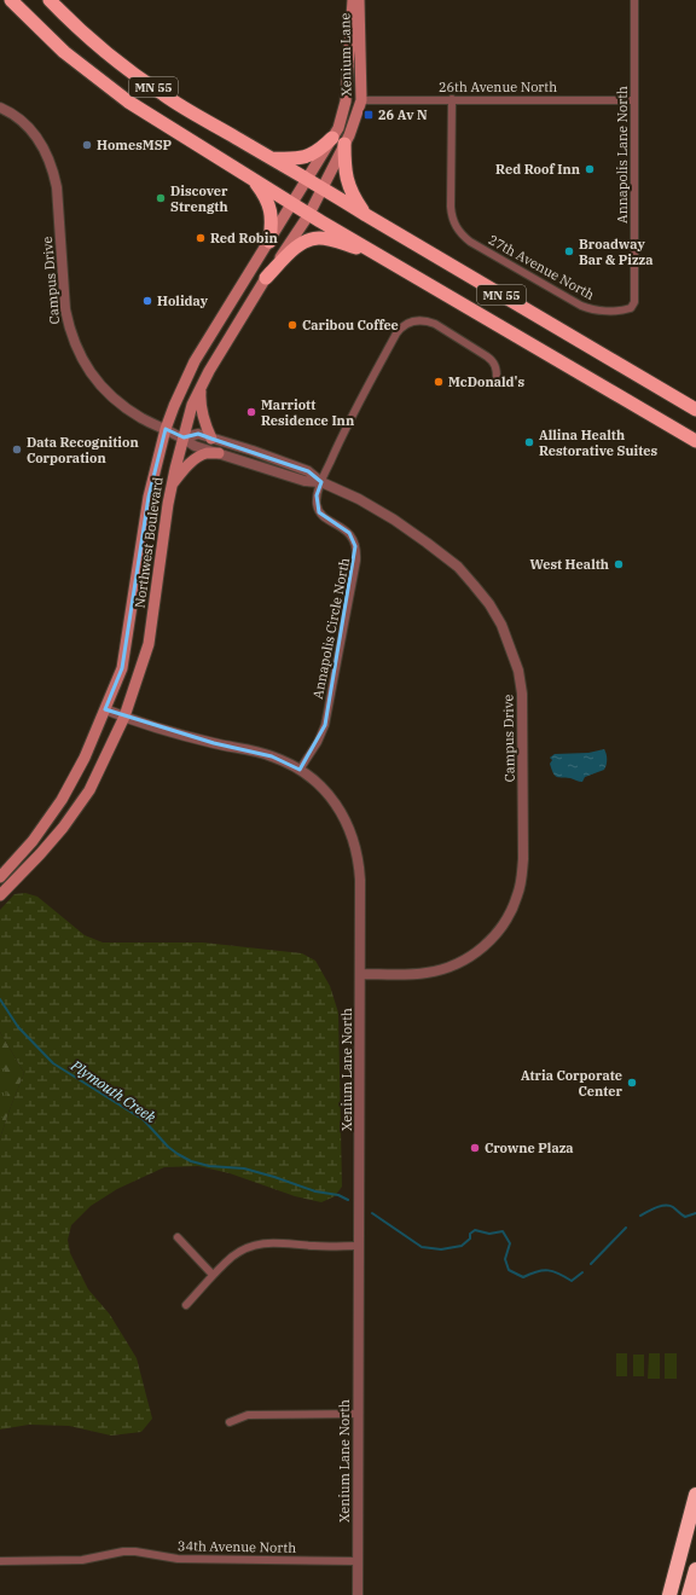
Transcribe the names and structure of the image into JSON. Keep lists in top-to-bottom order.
{
  "streets": {
    "highway": ["MN 55"],
    "main road": ["Xenium Lane", "Northwest Boulevard"],
    "street": [
      "26th Avenue North",
      "Annapolis Lane North",
      "27th Avenue North",
      "Campus Drive",
      "Annapolis Circle North",
      "Xenium Lane North",
      "34th Avenue North"
    ]
  },
  "crossings": [
    ["Xenium Lane", "MN 55"],
    ["Xenium Lane", "26th Avenue North"],
    ["Xenium Lane", "Northwest Boulevard"],
    ["MN 55", "Northwest Boulevard"],
    ["26th Avenue North", "Annapolis Lane North"],
    ["26th Avenue North", "27th Avenue North"],
    ["Annapolis Lane North", "27th Avenue North"],
    ["Campus Drive", "Northwest Boulevard"],
    ["Campus Drive", "Annapolis Circle North"],
    ["Campus Drive", "Xenium Lane North"],
    ["Northwest Boulevard", "Xenium Lane North"],
    ["Annapolis Circle North", "Xenium Lane North"],
    ["Xenium Lane North", "34th Avenue North"]
  ],
  "water": ["Plymouth Creek"],
  "places": {
    "transit": ["26 Av N"],
    "other": [
      "HomesMSP",
      "Red Roof Inn",
      "Discover Strength",
      "Red Robin",
      "Broadway Bar & Pizza",
      "Holiday",
      "Caribou Coffee",
      "McDonald's",
      "Marriott Residence Inn",
      "Allina Health Restorative Suites",
      "Data Recognition Corporation",
      "West Health",
      "Atria Corporate Center",
      "Crowne Plaza"
    ]
  }
}
